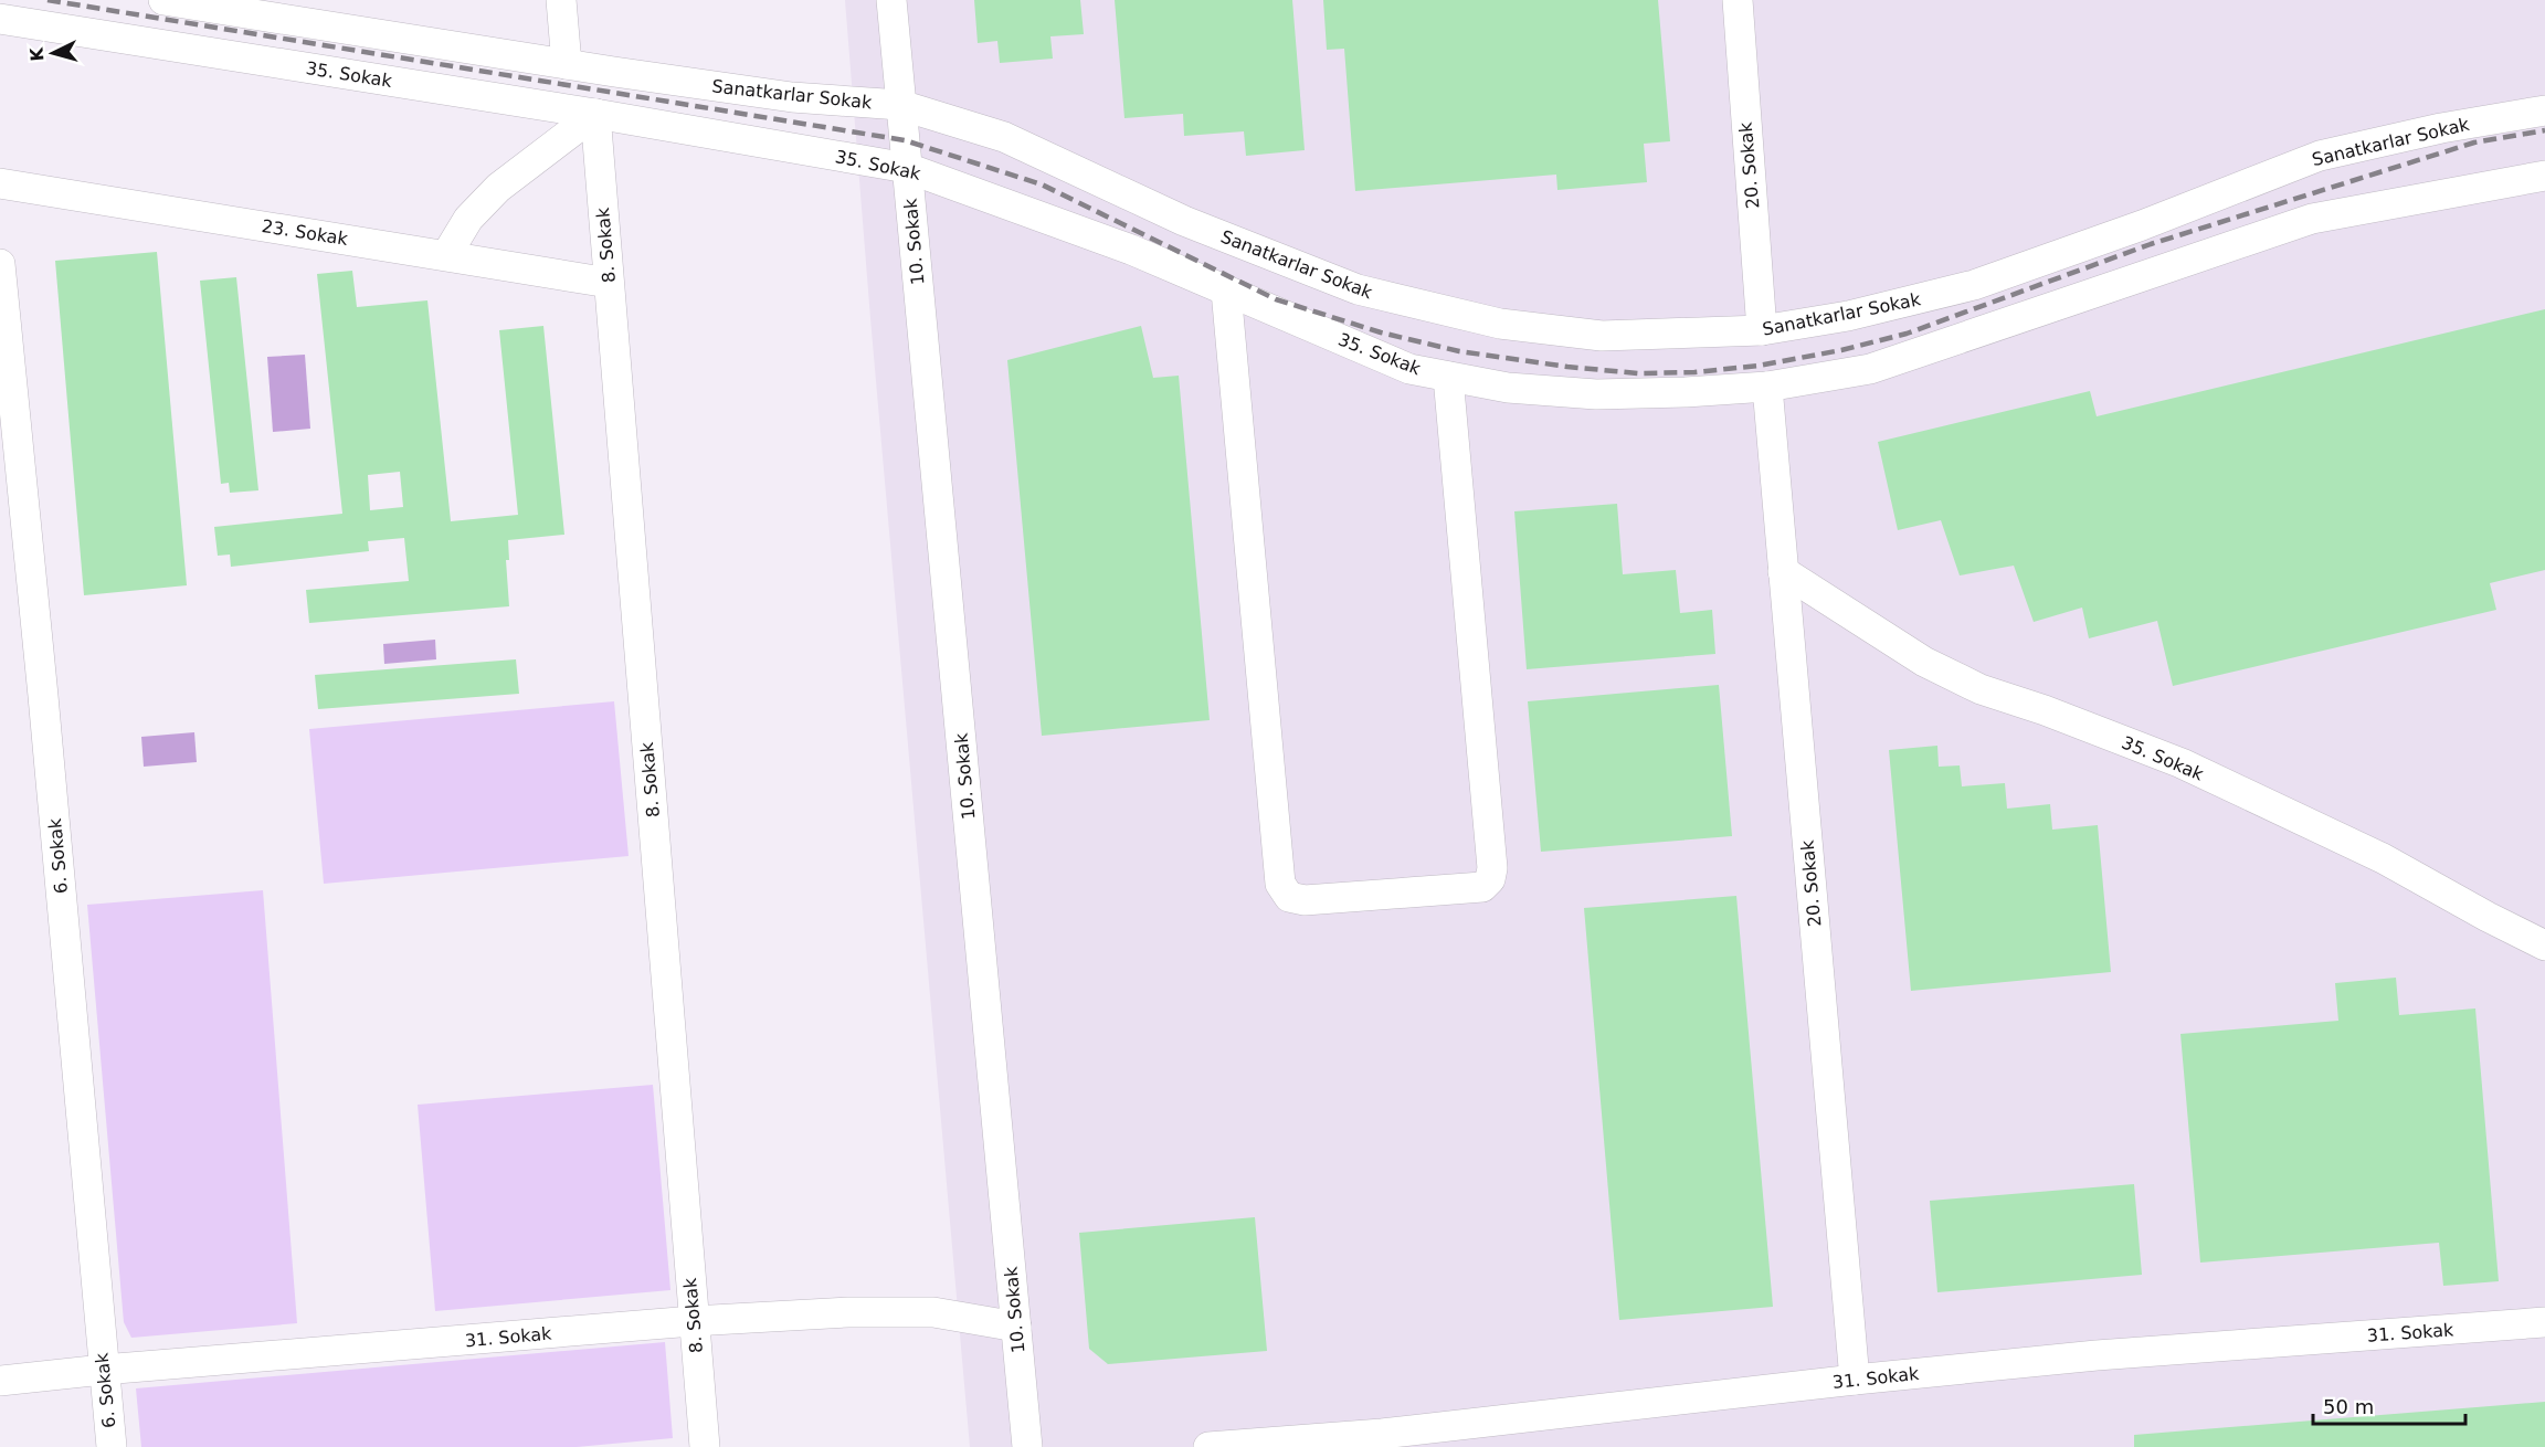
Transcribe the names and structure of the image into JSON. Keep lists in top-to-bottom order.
{
  "streets": {
    "street": [
      "35. Sokak",
      "Sanatkarlar Sokak",
      "20. Sokak",
      "23. Sokak",
      "10. Sokak",
      "8. Sokak",
      "6. Sokak",
      "31. Sokak"
    ]
  },
  "crossings": [
    ["35. Sokak", "20. Sokak"],
    ["35. Sokak", "10. Sokak"],
    ["35. Sokak", "8. Sokak"],
    ["Sanatkarlar Sokak", "20. Sokak"],
    ["Sanatkarlar Sokak", "10. Sokak"],
    ["20. Sokak", "31. Sokak"],
    ["23. Sokak", "8. Sokak"],
    ["10. Sokak", "31. Sokak"],
    ["8. Sokak", "31. Sokak"],
    ["6. Sokak", "31. Sokak"]
  ],
  "scale_bar": "50 m",
  "north": "left"
}
